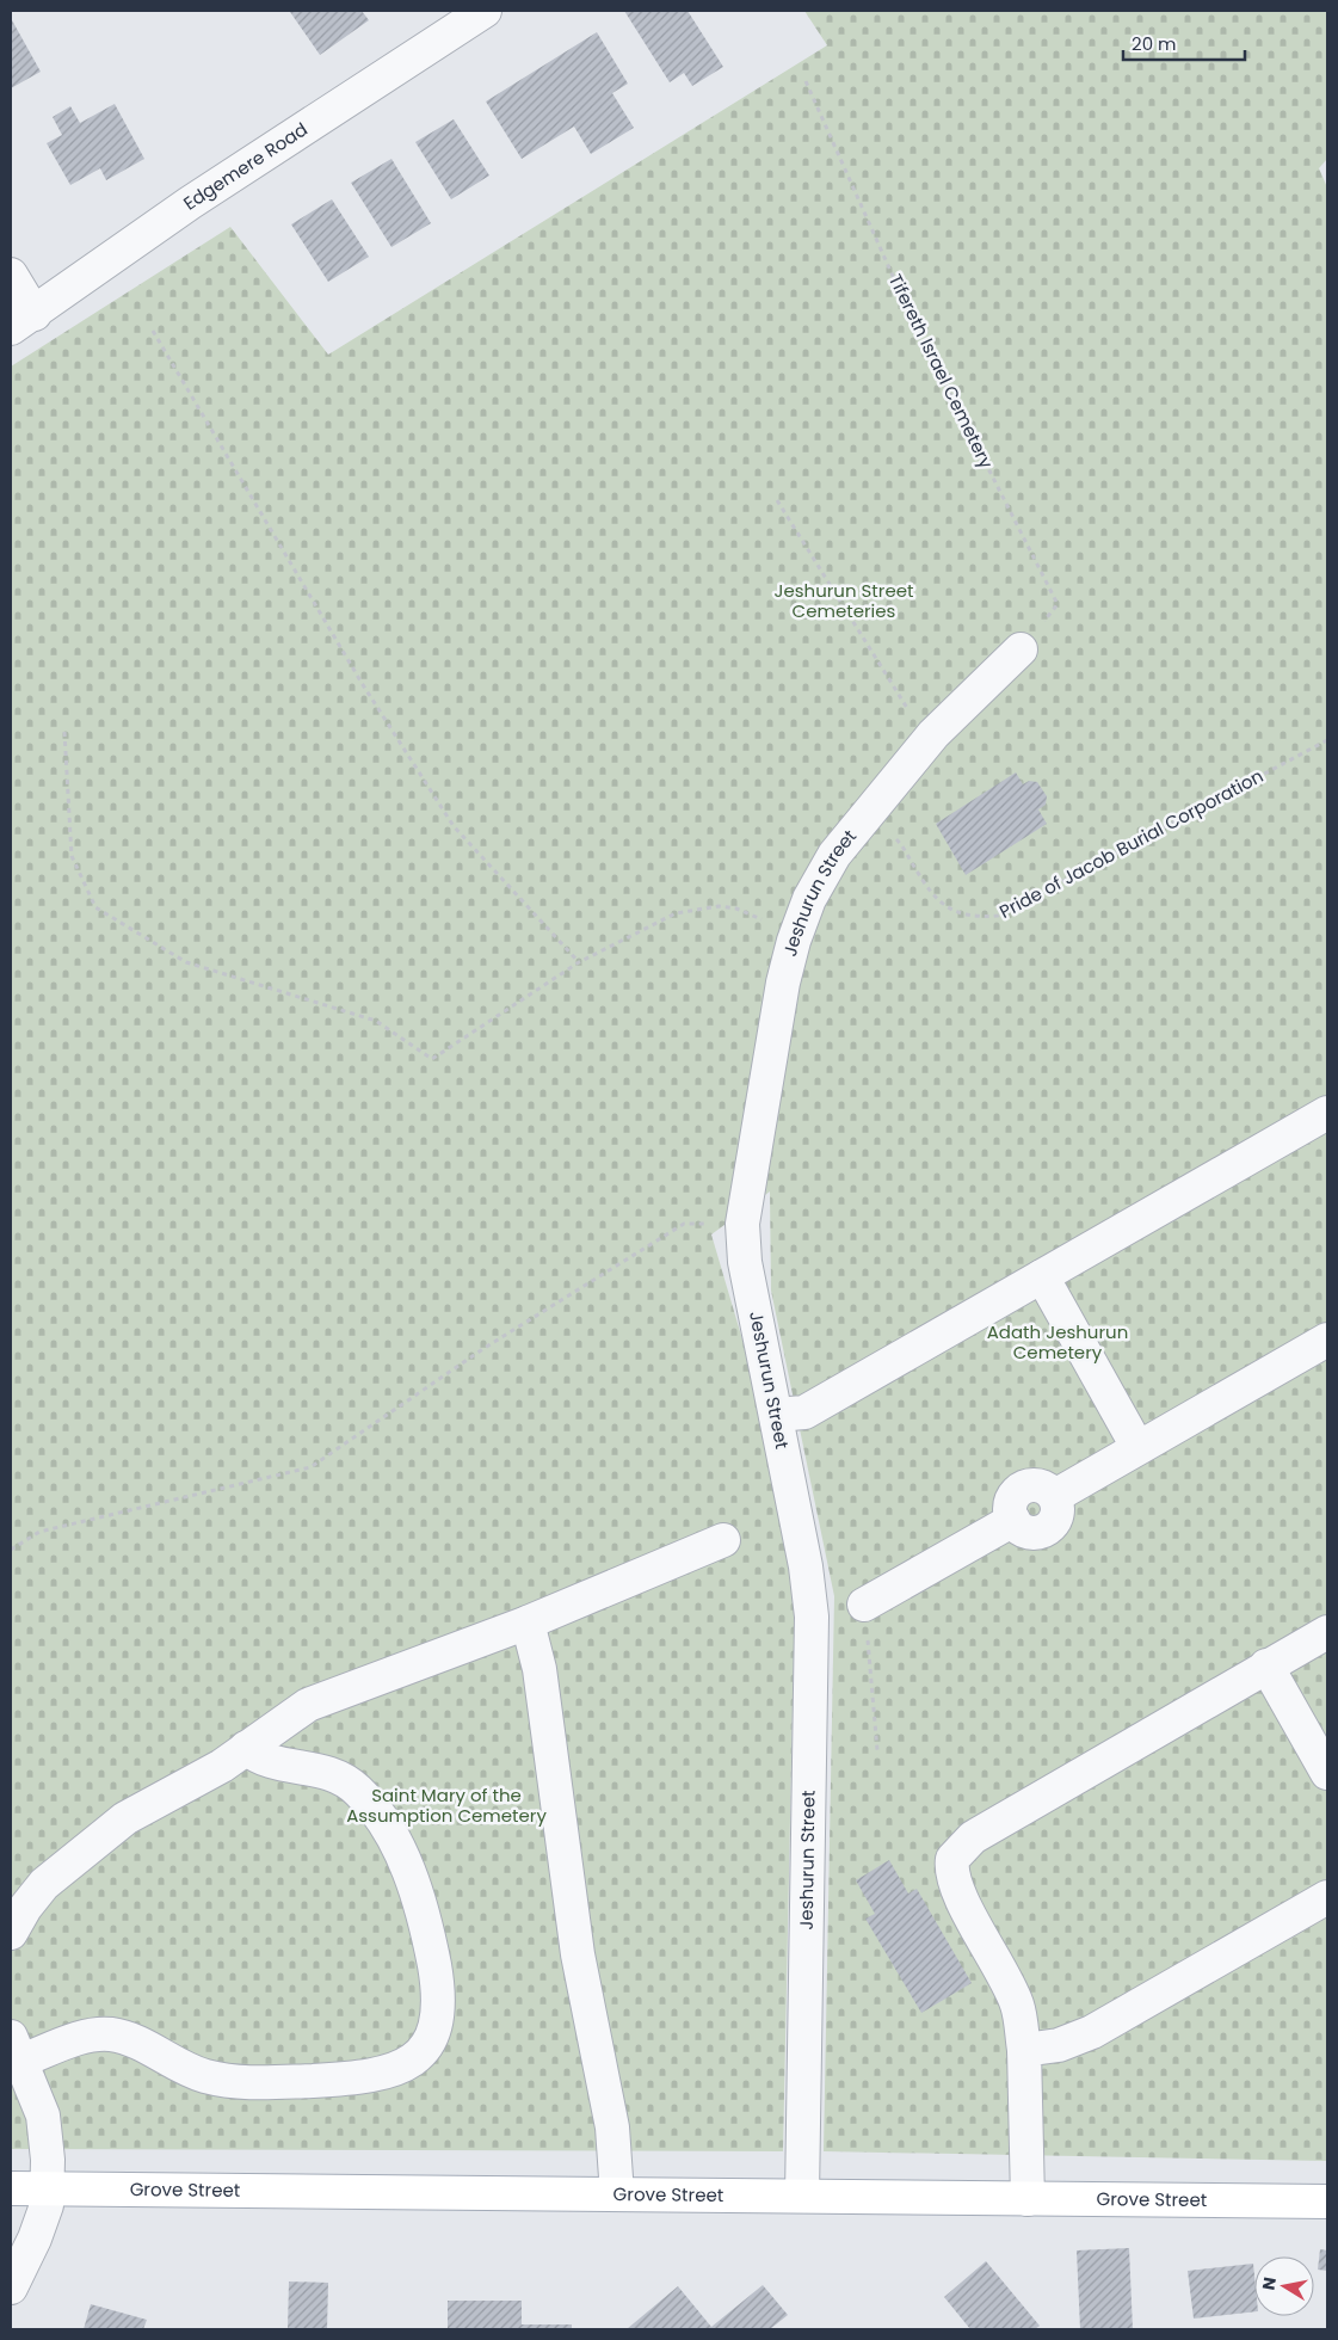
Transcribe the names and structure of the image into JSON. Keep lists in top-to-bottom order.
{
  "streets": {
    "main road": ["Grove Street"],
    "street": ["Edgemere Road", "Jeshurun Street"],
    "path": ["Tifereth Israel Cemetery", "Pride of Jacob Burial Corporation"]
  },
  "crossings": [
    ["Tifereth Israel Cemetery", "Jeshurun Street"],
    ["Pride of Jacob Burial Corporation", "Jeshurun Street"],
    ["Jeshurun Street", "Grove Street"]
  ],
  "parks": ["Jeshurun Street Cemeteries", "Adath Jeshurun Cemetery", "Saint Mary of the Assumption Cemetery"],
  "scale_bar": "20 m",
  "north": "left"
}
